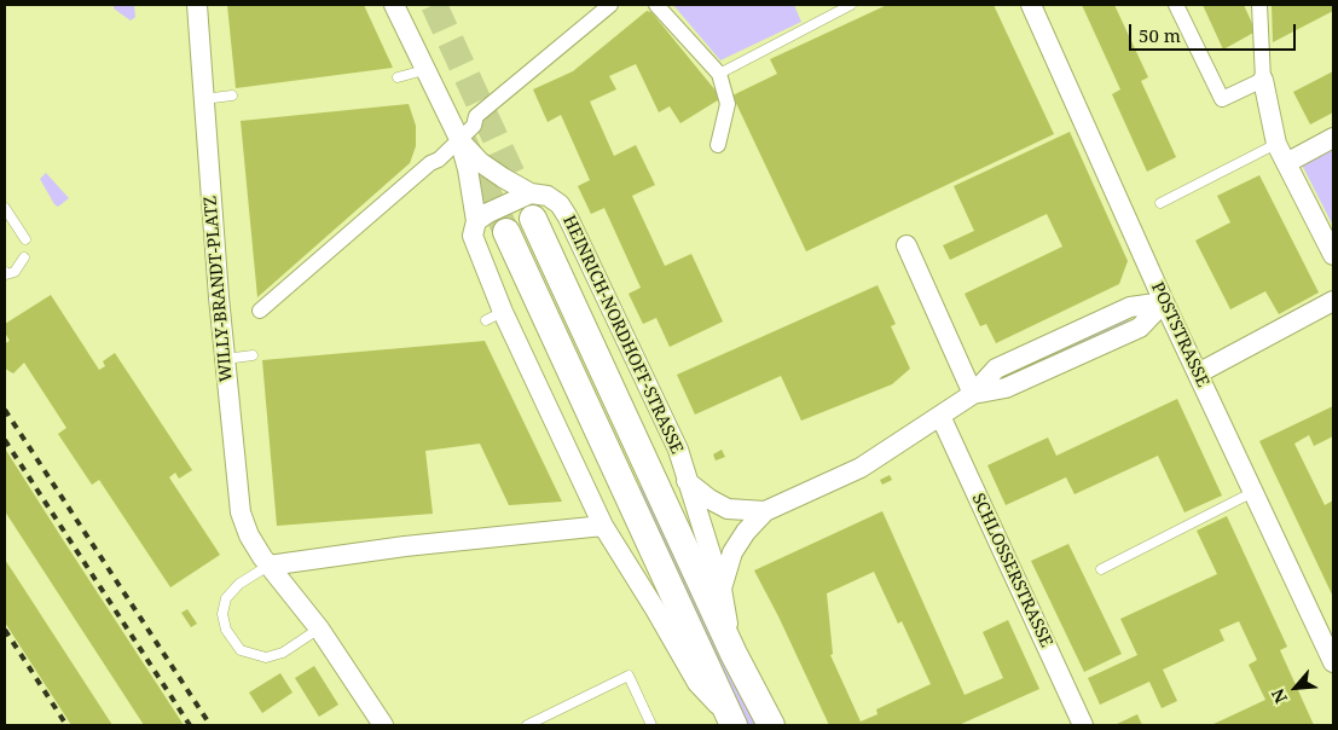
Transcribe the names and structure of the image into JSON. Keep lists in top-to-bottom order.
{
  "streets": {
    "main road": ["HEINRICH-NORDHOFF-STRASSE"],
    "street": ["WILLY-BRANDT-PLATZ", "POSTSTRASSE", "SCHLOSSERSTRASSE"]
  },
  "scale_bar": "50 m",
  "north": "bottom left"
}
